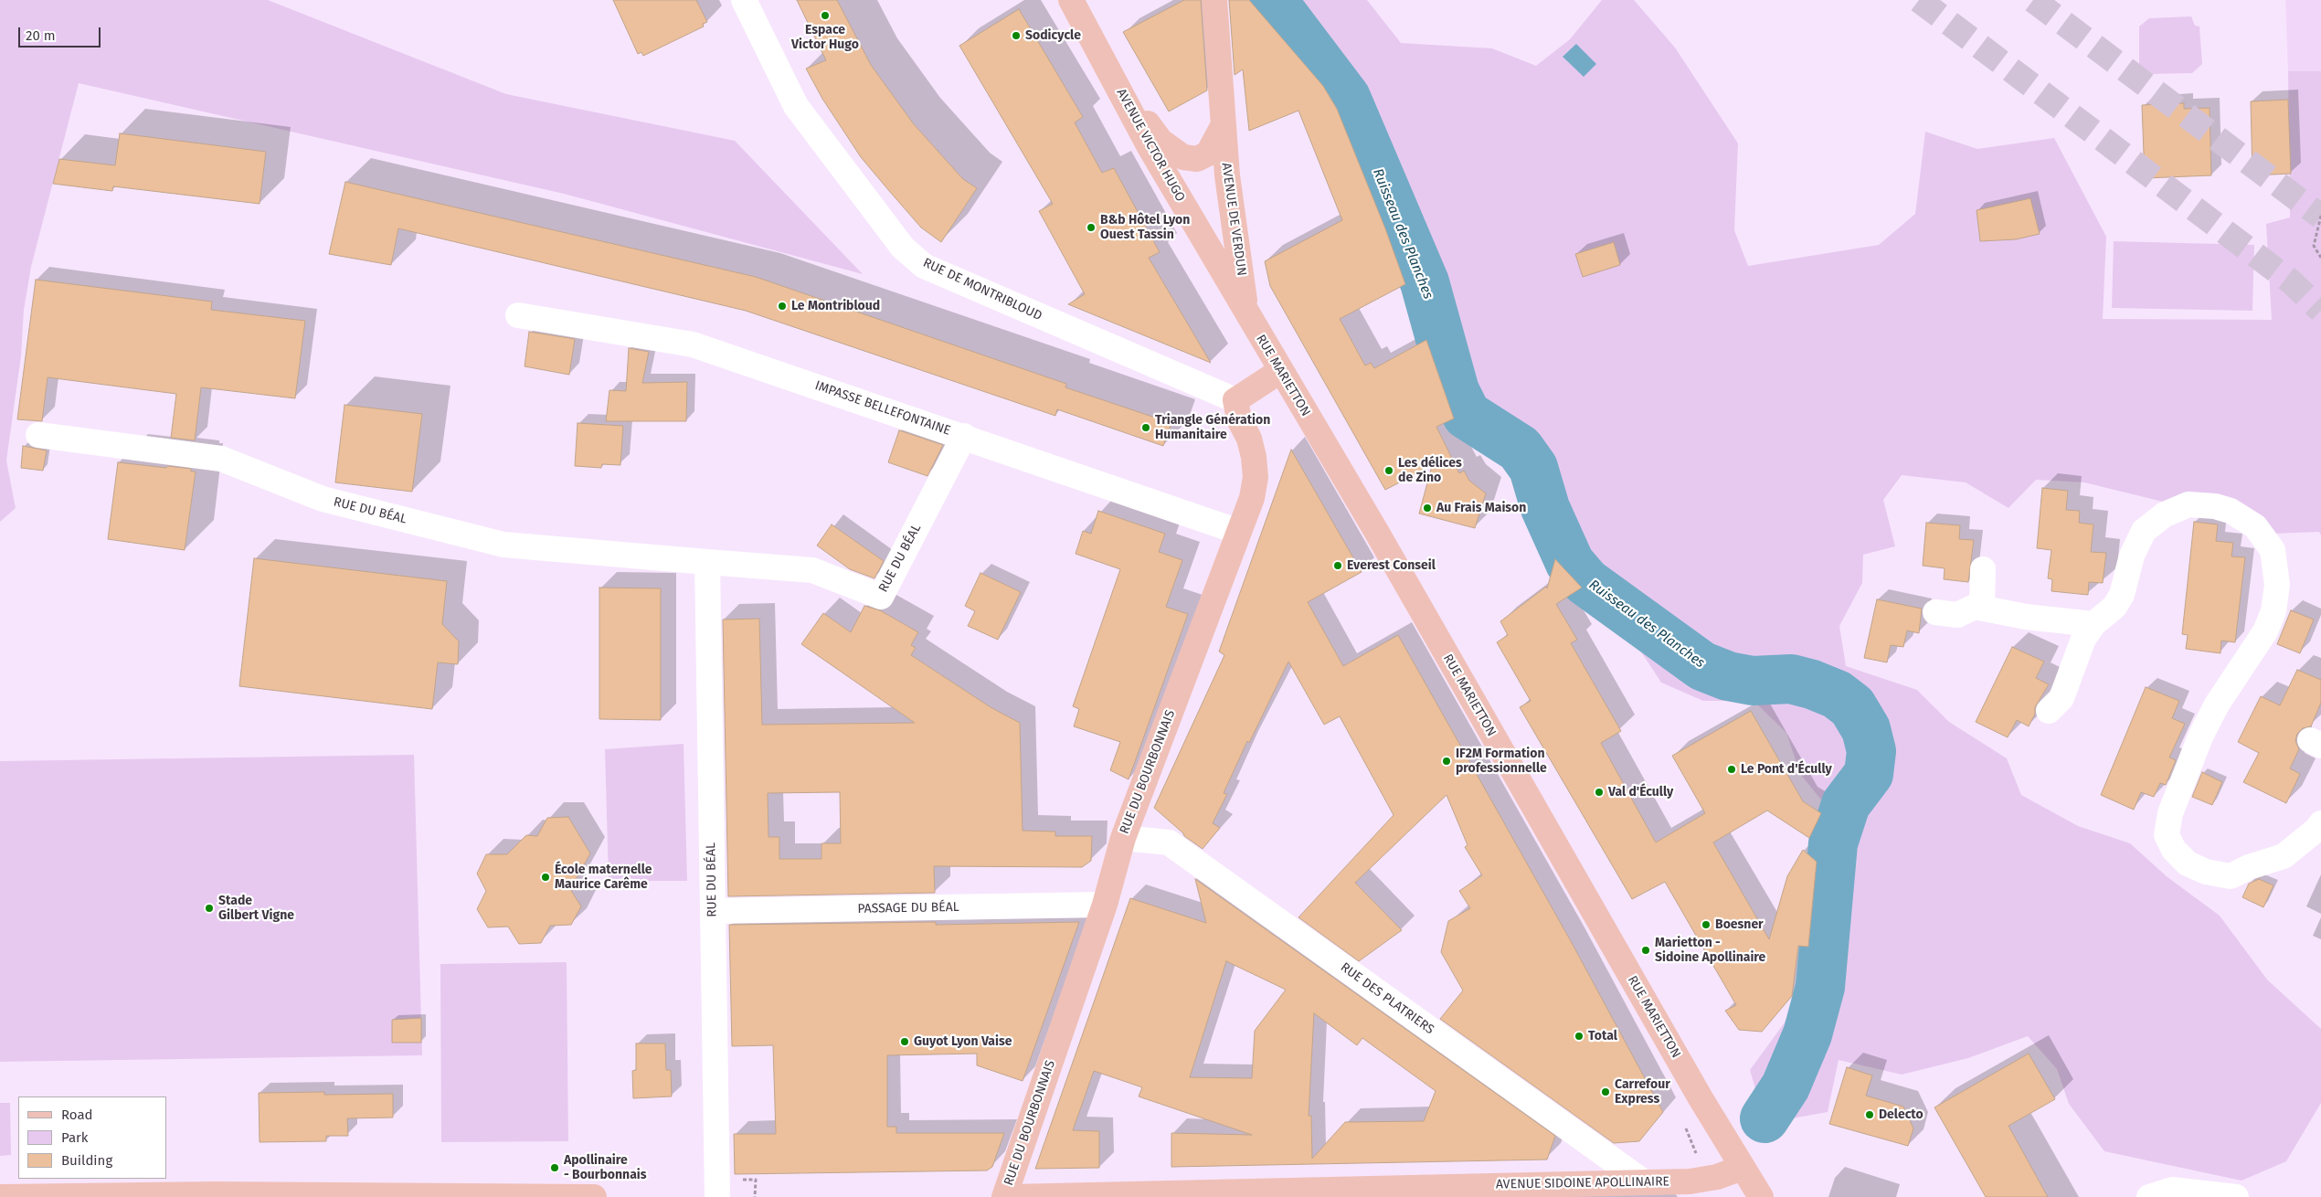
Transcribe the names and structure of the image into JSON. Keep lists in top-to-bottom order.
{
  "streets": {
    "main road": [
      "AVENUE VICTOR HUGO",
      "AVENUE DE VERDUN",
      "RUE MARIETTON",
      "RUE DU BOURBONNAIS",
      "AVENUE SIDOINE APOLLINAIRE"
    ],
    "street": [
      "RUE DE MONTRIBLOUD",
      "IMPASSE BELLEFONTAINE",
      "RUE DU BÉAL",
      "PASSAGE DU BÉAL",
      "RUE DES PLATRIERS"
    ]
  },
  "crossings": [
    ["AVENUE VICTOR HUGO", "AVENUE DE VERDUN"],
    ["AVENUE VICTOR HUGO", "RUE MARIETTON"],
    ["AVENUE DE VERDUN", "RUE MARIETTON"],
    ["RUE DE MONTRIBLOUD", "RUE DU BOURBONNAIS"],
    ["RUE MARIETTON", "AVENUE SIDOINE APOLLINAIRE"],
    ["IMPASSE BELLEFONTAINE", "RUE DU BÉAL"],
    ["IMPASSE BELLEFONTAINE", "RUE DU BOURBONNAIS"],
    ["RUE DU BÉAL", "PASSAGE DU BÉAL"],
    ["RUE DU BOURBONNAIS", "PASSAGE DU BÉAL"],
    ["RUE DU BOURBONNAIS", "RUE DES PLATRIERS"],
    ["RUE DES PLATRIERS", "AVENUE SIDOINE APOLLINAIRE"]
  ],
  "water": ["Ruisseau des Planches"],
  "places": [
    "Espace Victor Hugo",
    "Sodicycle",
    "B&b Hôtel Lyon Ouest Tassin",
    "Le Montribloud",
    "Triangle Génération Humanitaire",
    "Les délices de Zino",
    "Au Frais Maison",
    "Everest Conseil",
    "IF2M Formation professionnelle",
    "Le Pont d'Écully",
    "Val d'Écully",
    "École maternelle Maurice Carême",
    "Stade Gilbert Vigne",
    "Boesner",
    "Marietton - Sidoine Apollinaire",
    "Total",
    "Guyot Lyon Vaise",
    "Carrefour Express",
    "Delecto",
    "Apollinaire - Bourbonnais"
  ],
  "legend": ["Road", "Park", "Building"],
  "scale_bar": "20 m"
}
